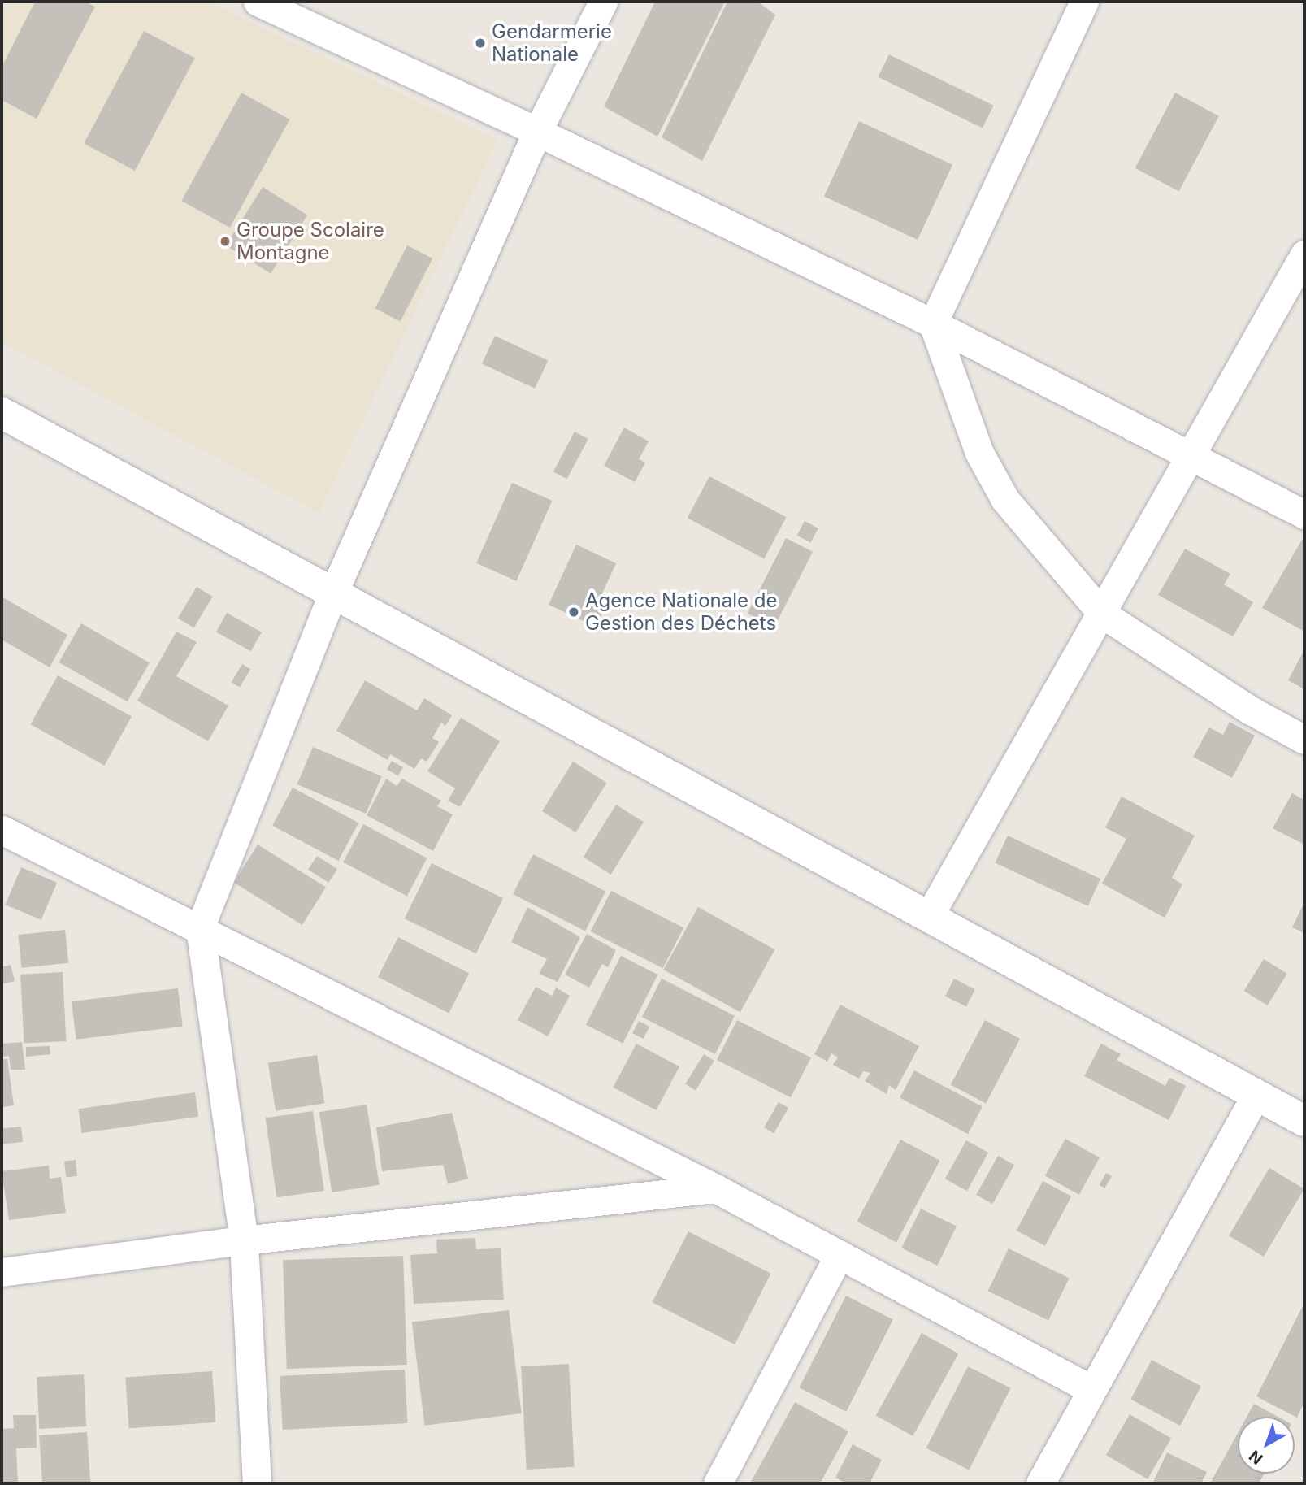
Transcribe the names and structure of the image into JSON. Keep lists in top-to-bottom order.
{
  "places": ["Gendarmerie Nationale", "Groupe Scolaire Montagne", "Agence Nationale de Gestion des Déchets"],
  "north": "bottom left"
}
